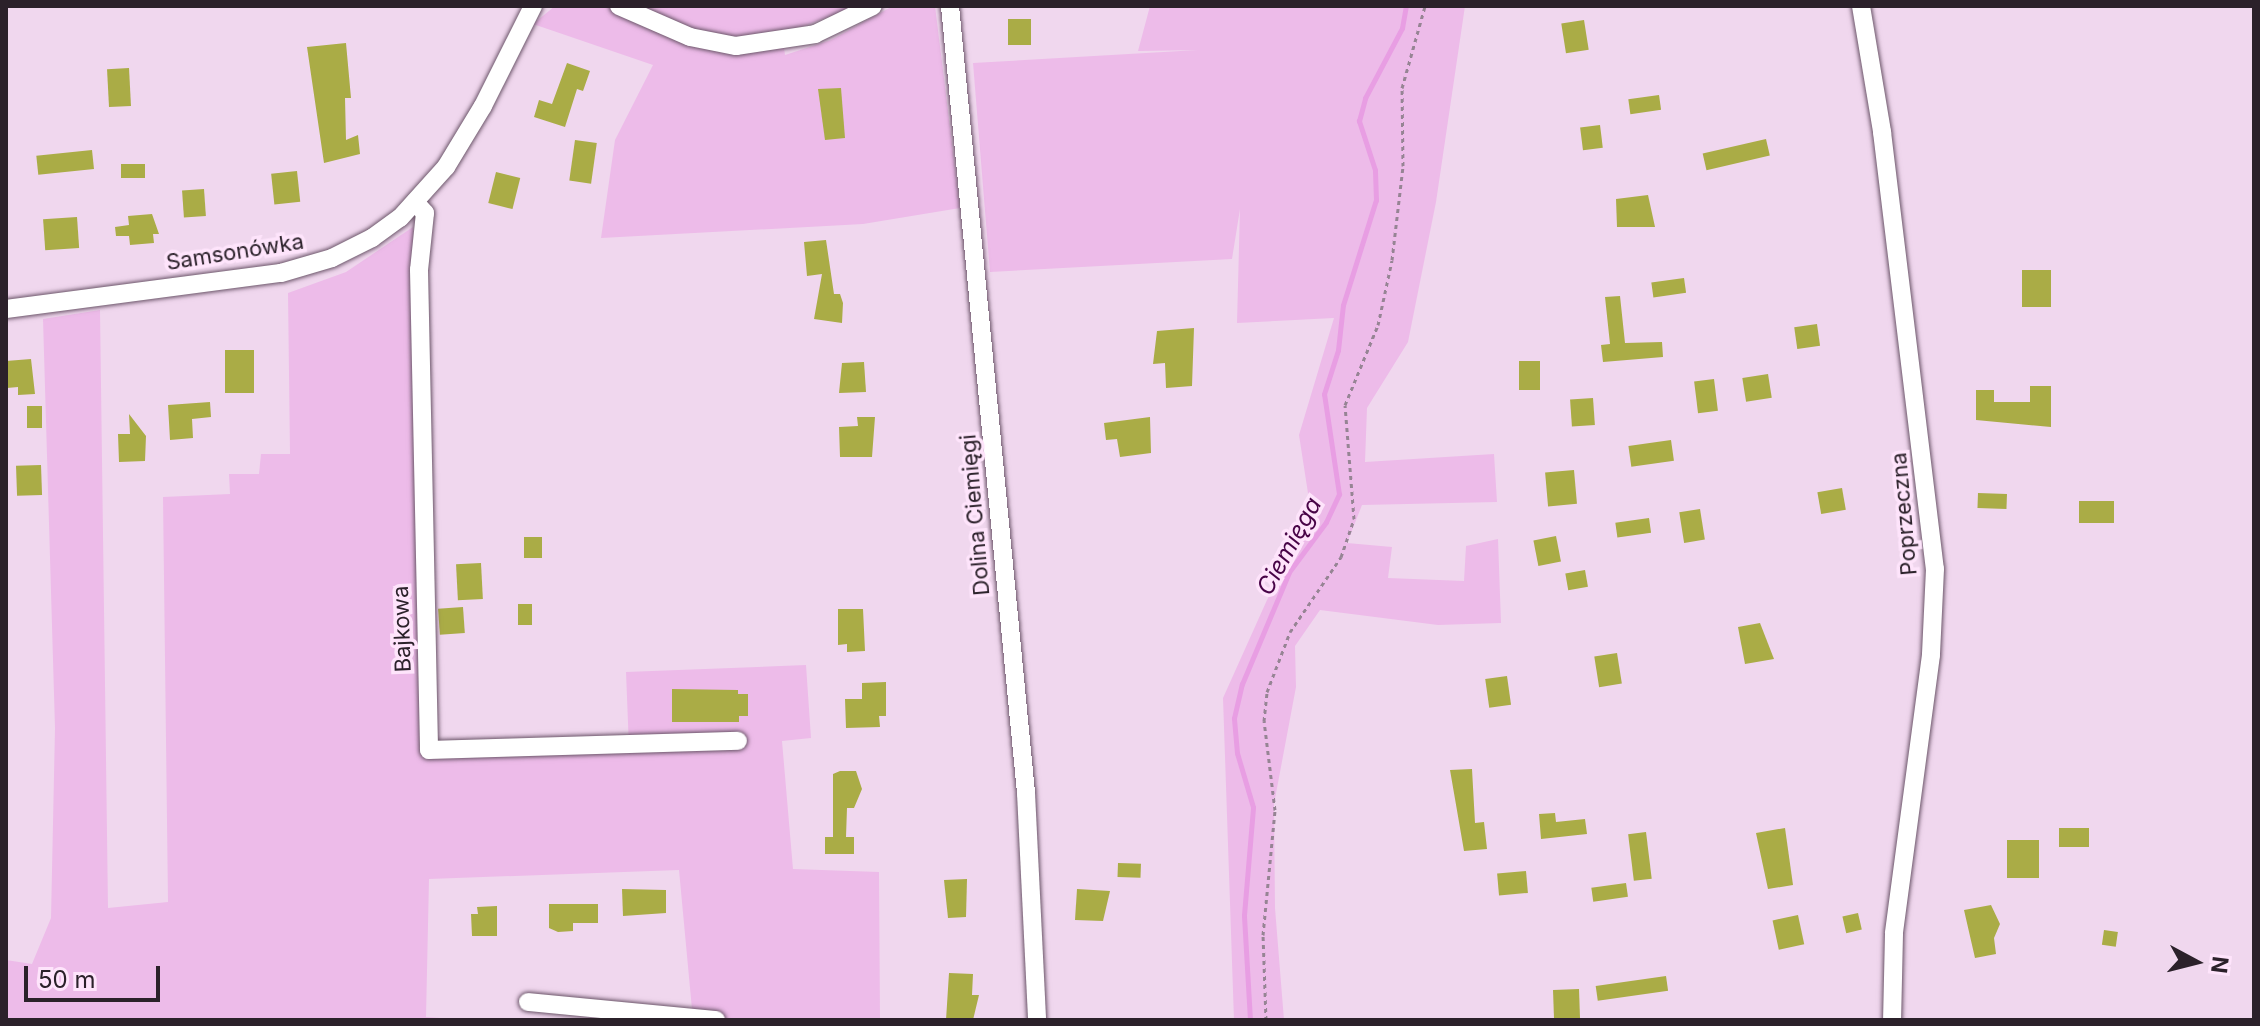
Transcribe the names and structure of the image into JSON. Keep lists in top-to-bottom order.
{
  "streets": {
    "street": [
      "Samsonówka",
      "Poprzeczna",
      "Dolina Ciemięgi",
      "Bajkowa"
    ]
  },
  "crossings": [
    ["Samsonówka", "Bajkowa"]
  ],
  "water": ["Ciemięga"],
  "scale_bar": "50 m",
  "north": "right"
}
